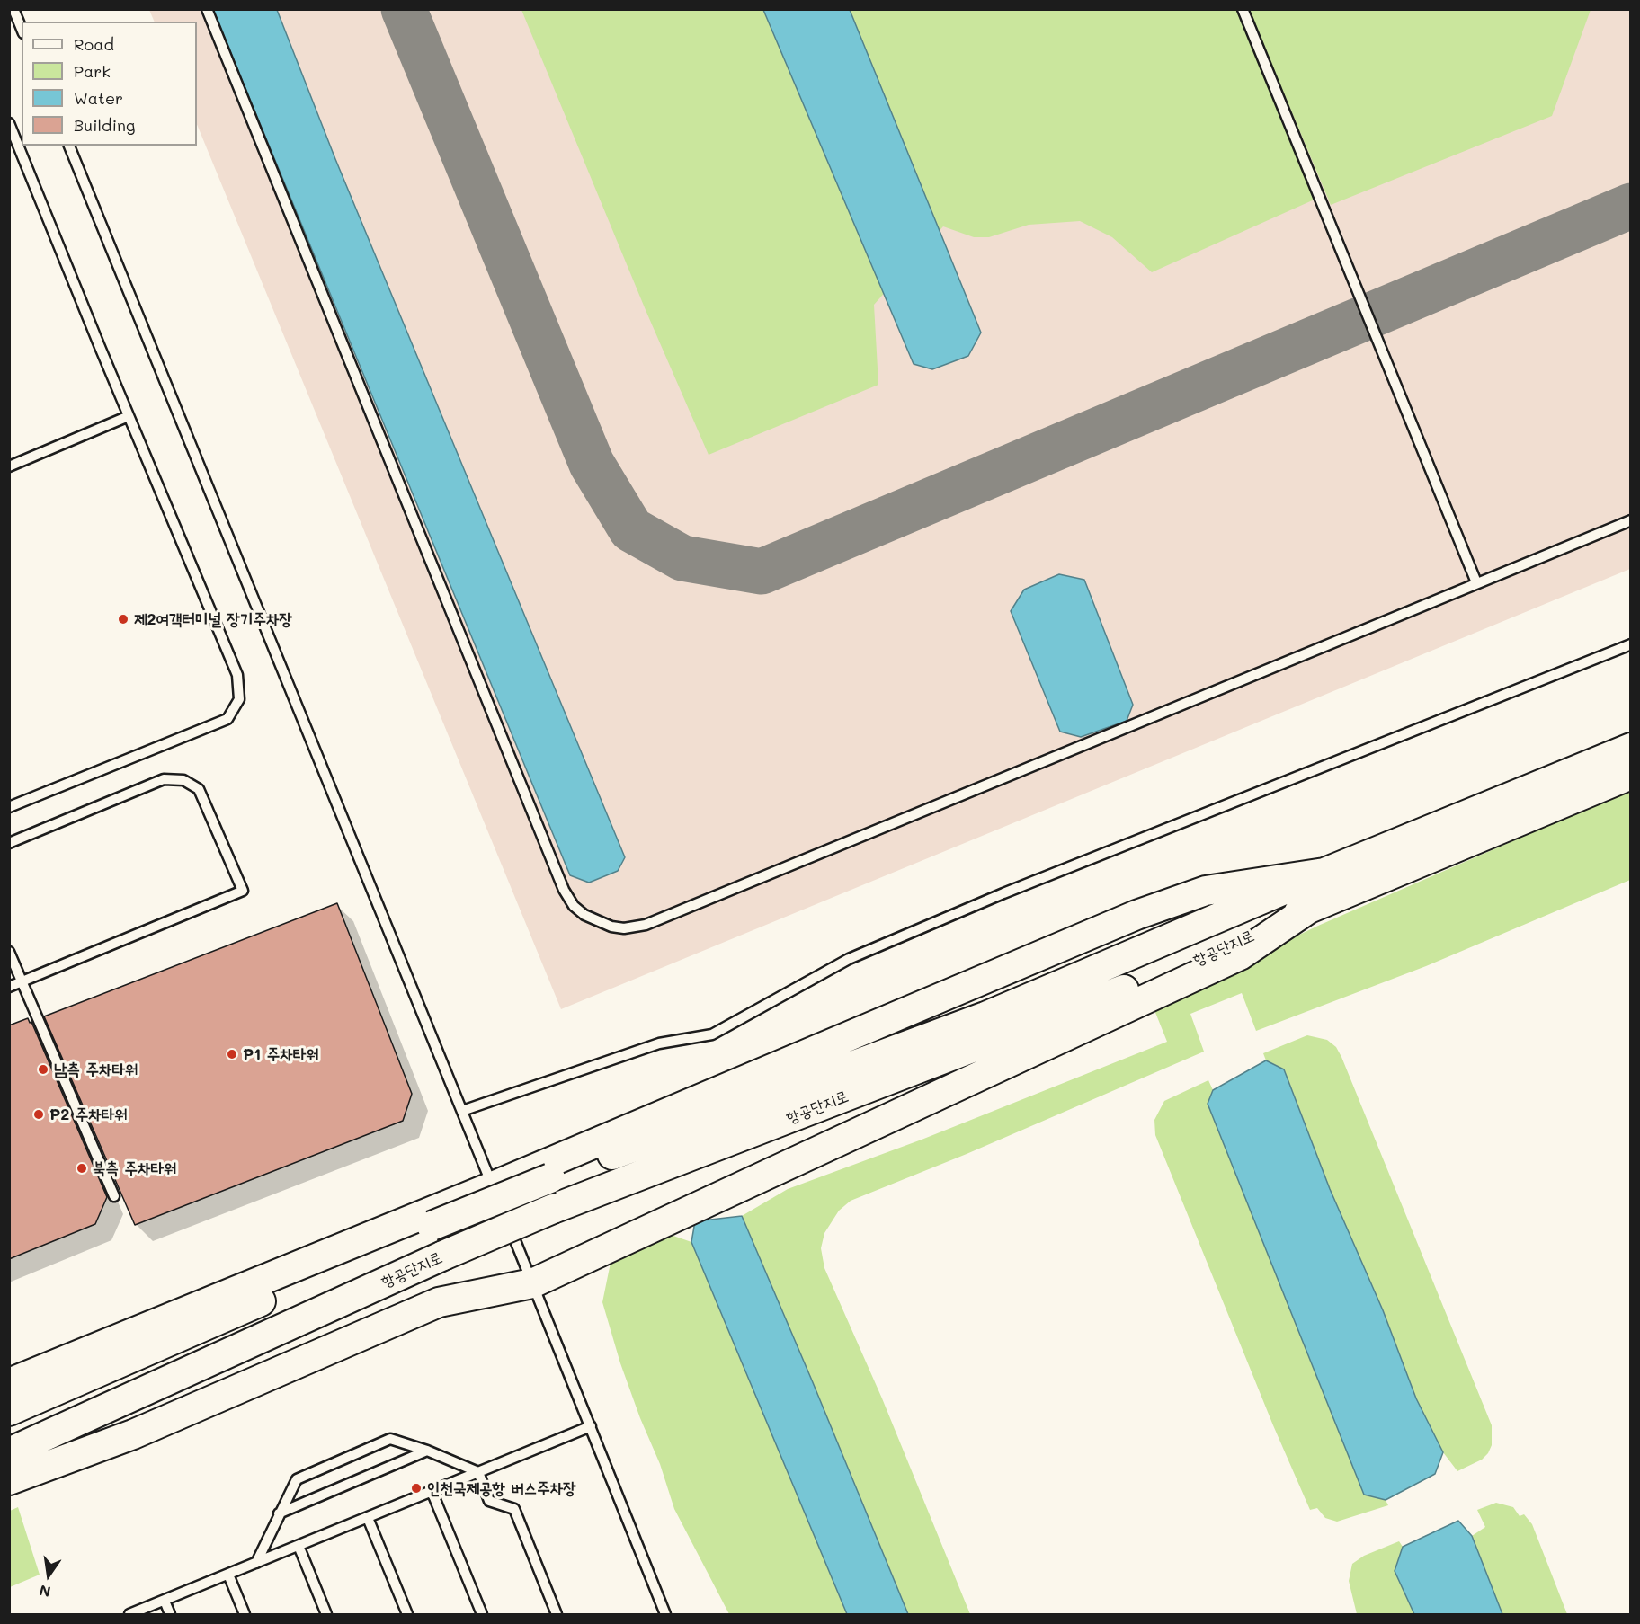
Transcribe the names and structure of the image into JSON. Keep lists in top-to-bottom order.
{
  "streets": {
    "street": ["항공단지로"]
  },
  "places": [
    "제2여객터미널 장기주차장",
    "P1 주차타워",
    "남측 주차타워",
    "P2 주차타워",
    "북측 주차타워",
    "인천국제공항 버스주차장"
  ],
  "legend": [
    "Road",
    "Park",
    "Water",
    "Building"
  ],
  "north": "bottom"
}
